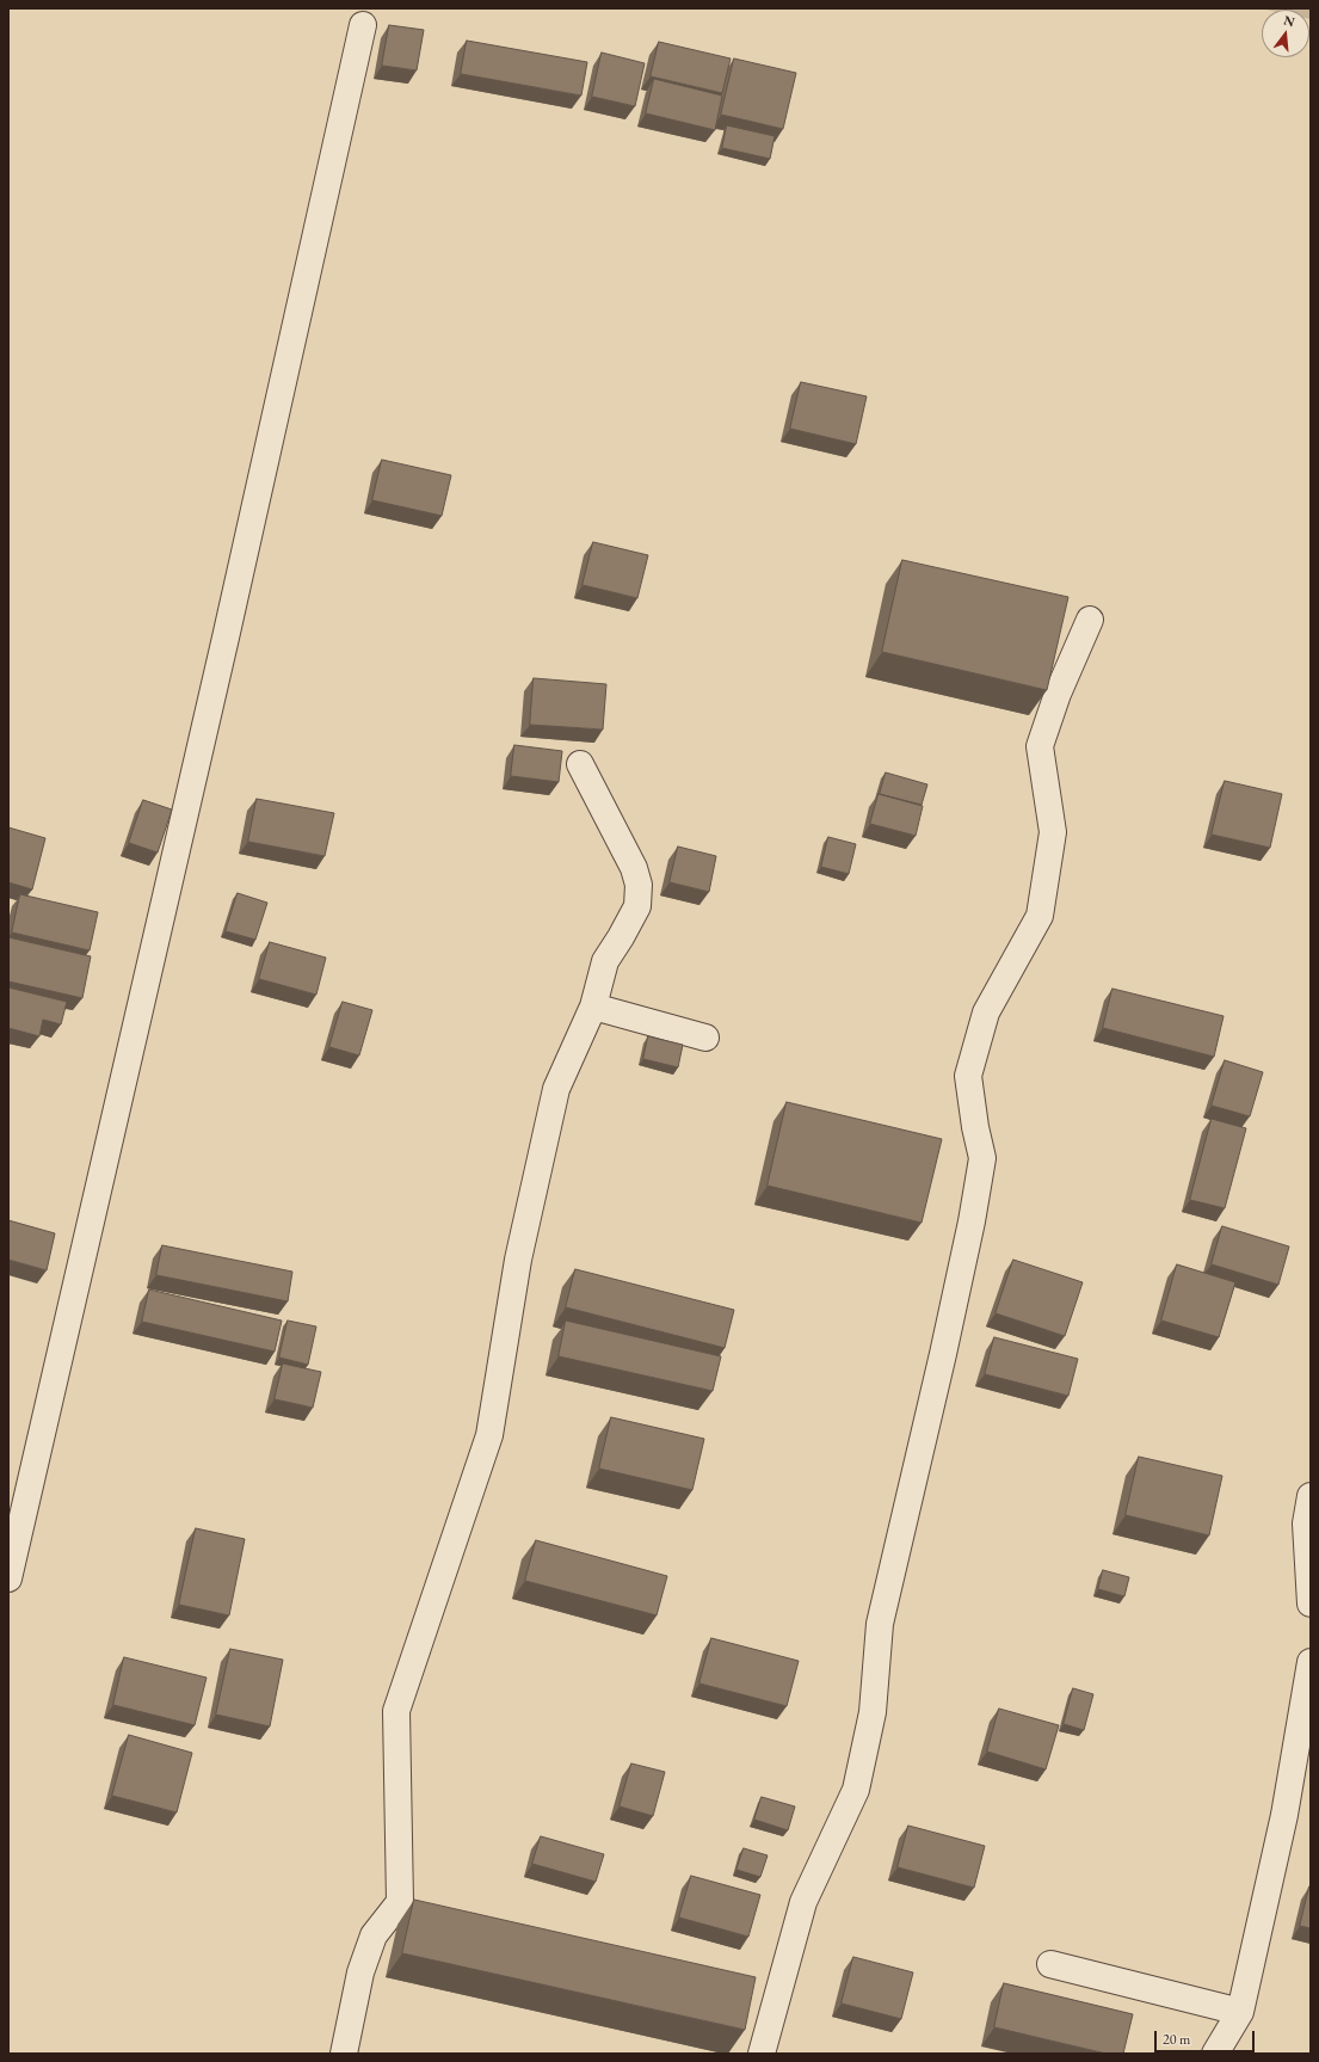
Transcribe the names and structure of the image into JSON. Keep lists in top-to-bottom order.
{
  "scale_bar": "20 m",
  "north": "top"
}
